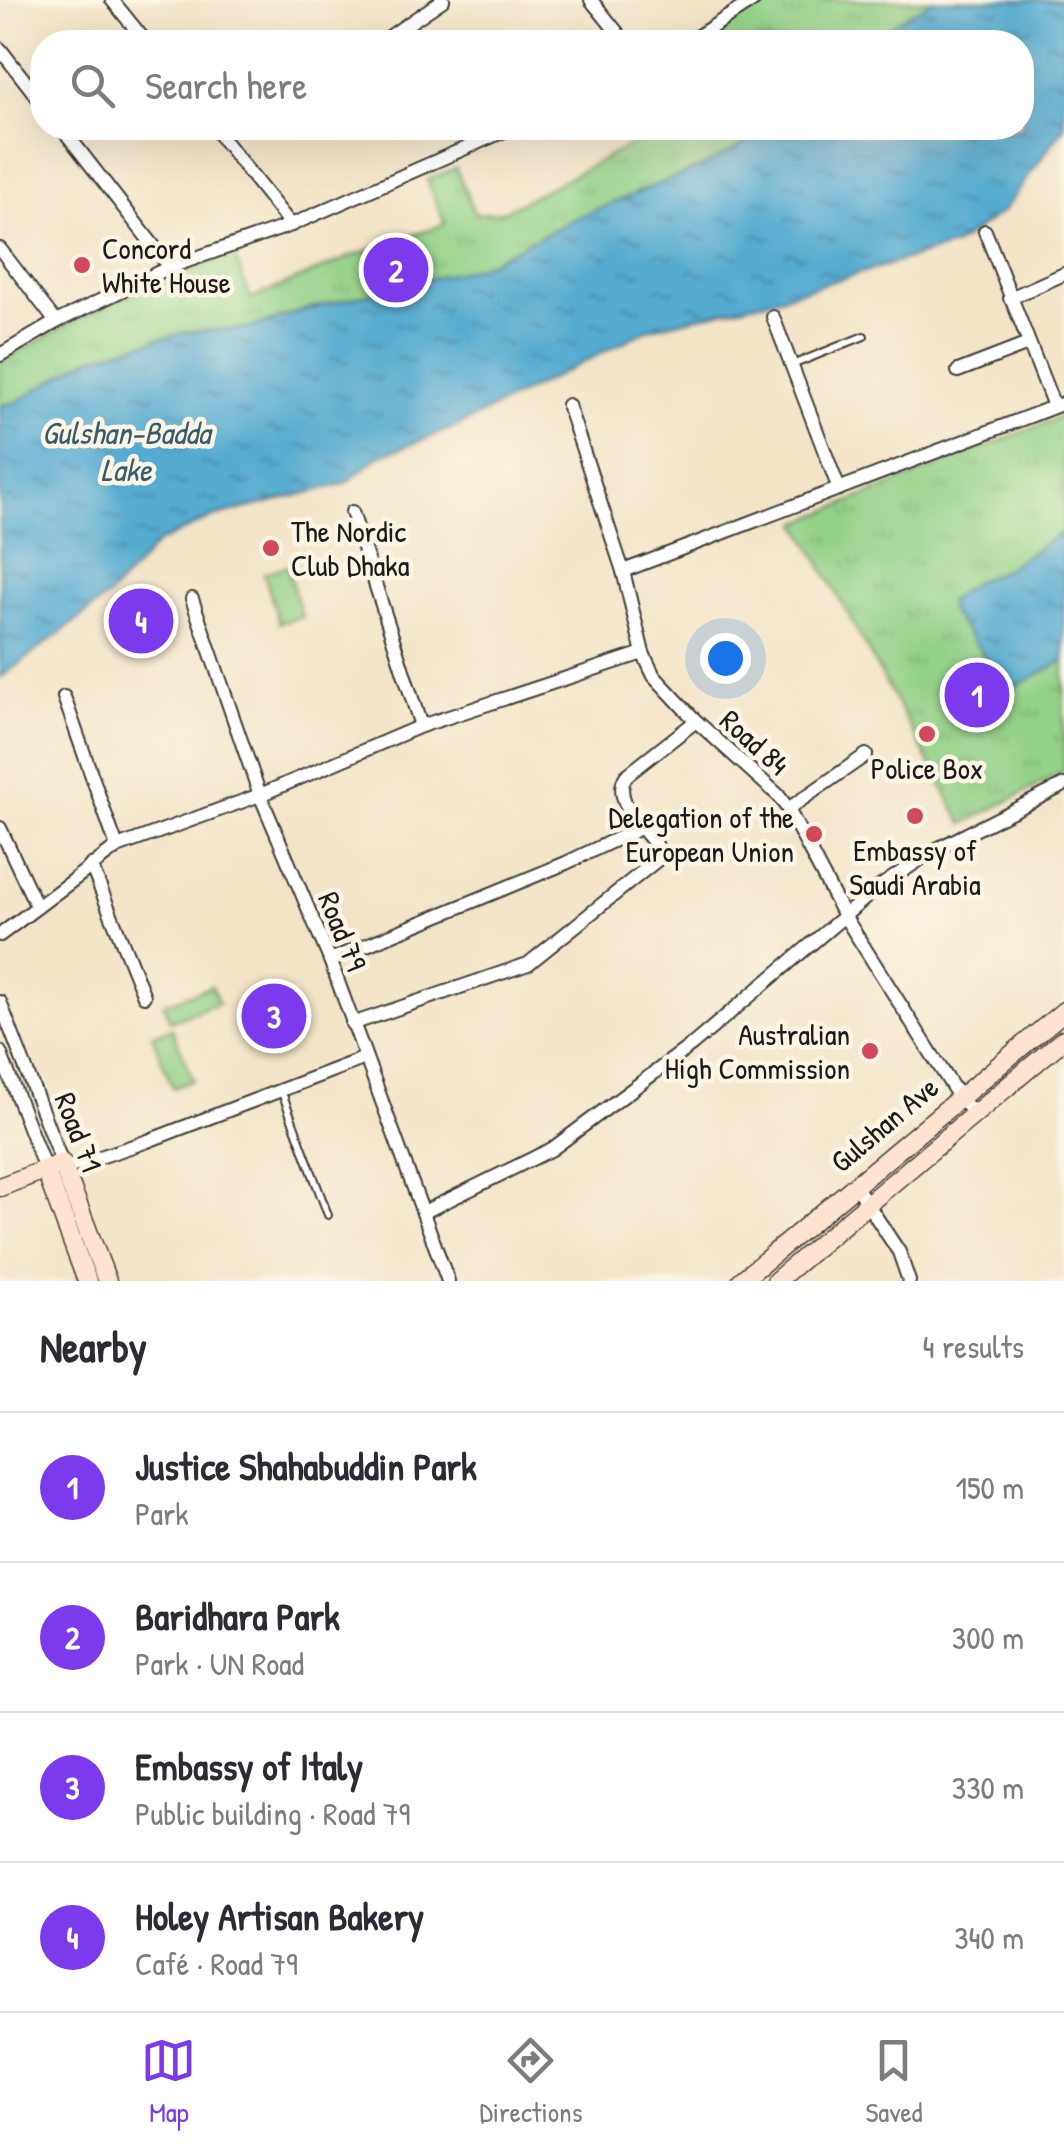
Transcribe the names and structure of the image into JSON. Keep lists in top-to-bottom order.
{
  "streets": {
    "street": [
      "Road 84",
      "Road 79",
      "Gulshan Ave",
      "Road 71"
    ]
  },
  "crossings": [
    ["Road 84", "Gulshan Ave"]
  ],
  "water": ["Gulshan-Badda Lake"],
  "places": [
    "Concord White House",
    "The Nordic Club Dhaka",
    "Police Box",
    "Embassy of Saudi Arabia",
    "Delegation of the European Union",
    "Australian High Commission"
  ],
  "page": {
    "search": "Search here",
    "pins": [
      "2",
      "4",
      "1",
      "3"
    ],
    "heading": ["Nearby", "4 results"],
    "list": [
      {
        "mark": "1",
        "name": "Justice Shahabuddin Park",
        "note": "Park",
        "value": "150 m"
      },
      {
        "mark": "2",
        "name": "Baridhara Park",
        "note": "Park · UN Road",
        "value": "300 m"
      },
      {
        "mark": "3",
        "name": "Embassy of Italy",
        "note": "Public building · Road 79",
        "value": "330 m"
      },
      {
        "mark": "4",
        "name": "Holey Artisan Bakery",
        "note": "Café · Road 79",
        "value": "340 m"
      }
    ],
    "nav": ["Map", "Directions", "Saved"]
  }
}
